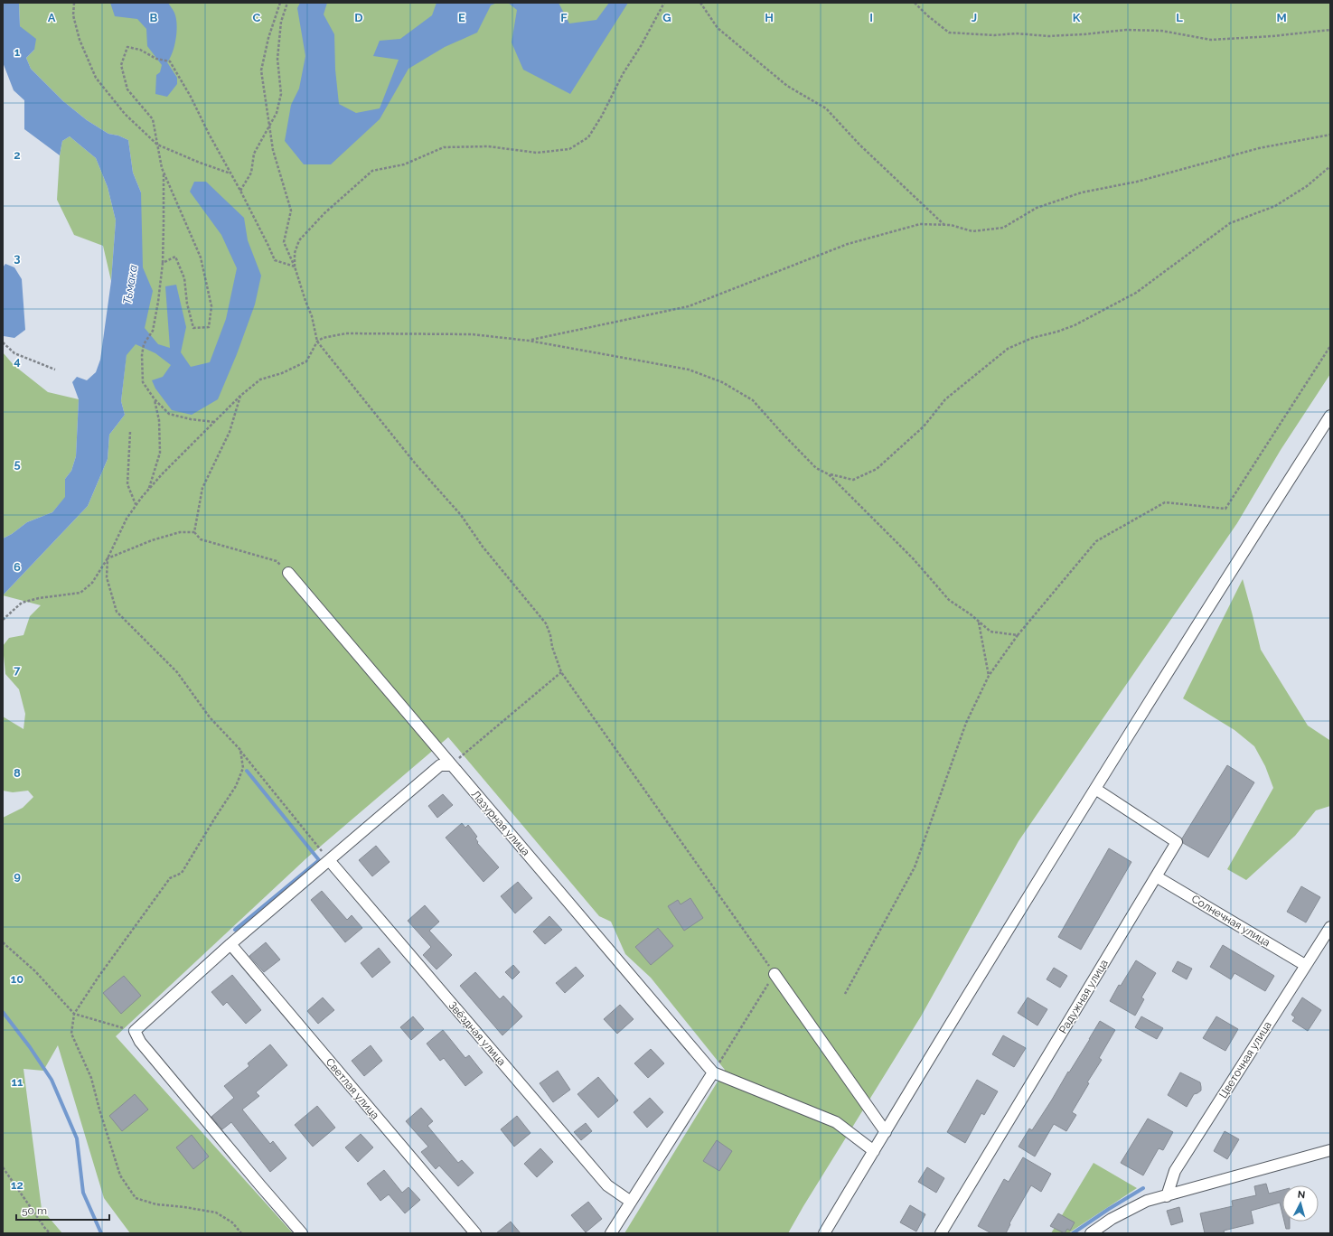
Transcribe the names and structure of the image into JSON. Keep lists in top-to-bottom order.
{
  "streets": {
    "street": [
      "Лазурная улица",
      "Солнечная улица",
      "Радужная улица",
      "Звёздная улица",
      "Цветочная улица",
      "Светлая улица"
    ]
  },
  "crossings": [
    ["Солнечная улица", "Радужная улица"],
    ["Солнечная улица", "Цветочная улица"]
  ],
  "water": ["Тьмака"],
  "scale_bar": "50 m",
  "north": "top",
  "grid": {
    "columns": [
      "A",
      "B",
      "C",
      "D",
      "E",
      "F",
      "G",
      "H",
      "I",
      "J",
      "K",
      "L",
      "M"
    ],
    "rows": [
      "1",
      "2",
      "3",
      "4",
      "5",
      "6",
      "7",
      "8",
      "9",
      "10",
      "11",
      "12"
    ]
  }
}
